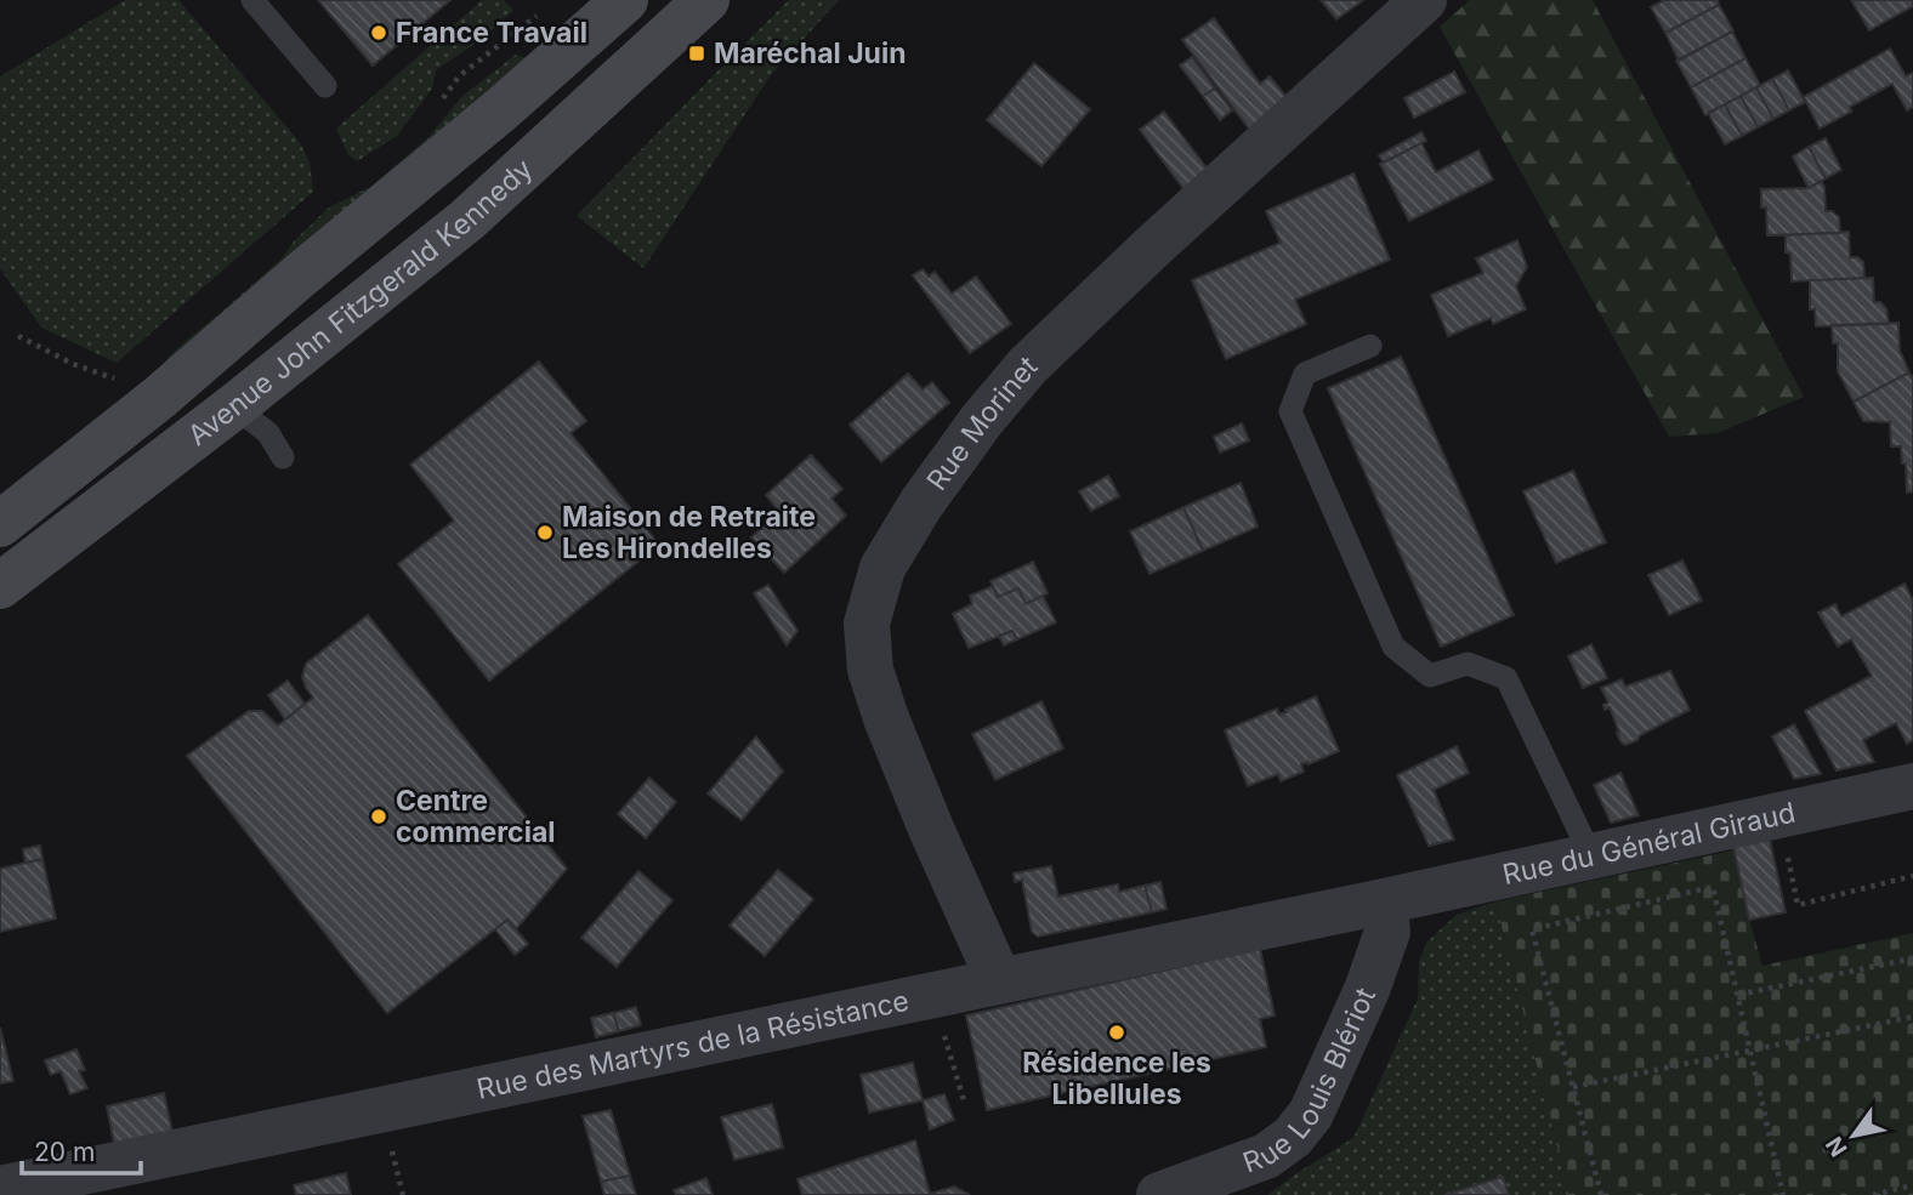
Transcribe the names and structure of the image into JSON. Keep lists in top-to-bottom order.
{
  "streets": {
    "main road": ["Avenue John Fitzgerald Kennedy"],
    "street": [
      "Rue Morinet",
      "Rue du Général Giraud",
      "Rue des Martyrs de la Résistance",
      "Rue Louis Blériot"
    ]
  },
  "crossings": [
    ["Rue Morinet", "Rue des Martyrs de la Résistance"],
    ["Rue du Général Giraud", "Rue des Martyrs de la Résistance"],
    ["Rue du Général Giraud", "Rue Louis Blériot"],
    ["Rue des Martyrs de la Résistance", "Rue Louis Blériot"]
  ],
  "places": {
    "other": [
      "France Travail",
      "Maison de Retraite Les Hirondelles",
      "Centre commercial",
      "Résidence les Libellules"
    ],
    "transit": ["Maréchal Juin"]
  },
  "scale_bar": "20 m",
  "north": "bottom left"
}
